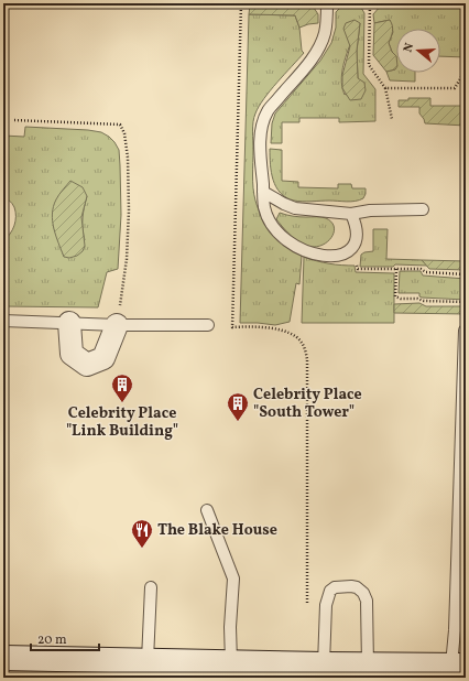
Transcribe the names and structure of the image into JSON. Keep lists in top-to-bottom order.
{
  "places": {
    "building": ["Celebrity Place \"Link Building\"", "Celebrity Place \"South Tower\""],
    "restaurant": ["The Blake House"]
  },
  "scale_bar": "20 m",
  "north": "left"
}
